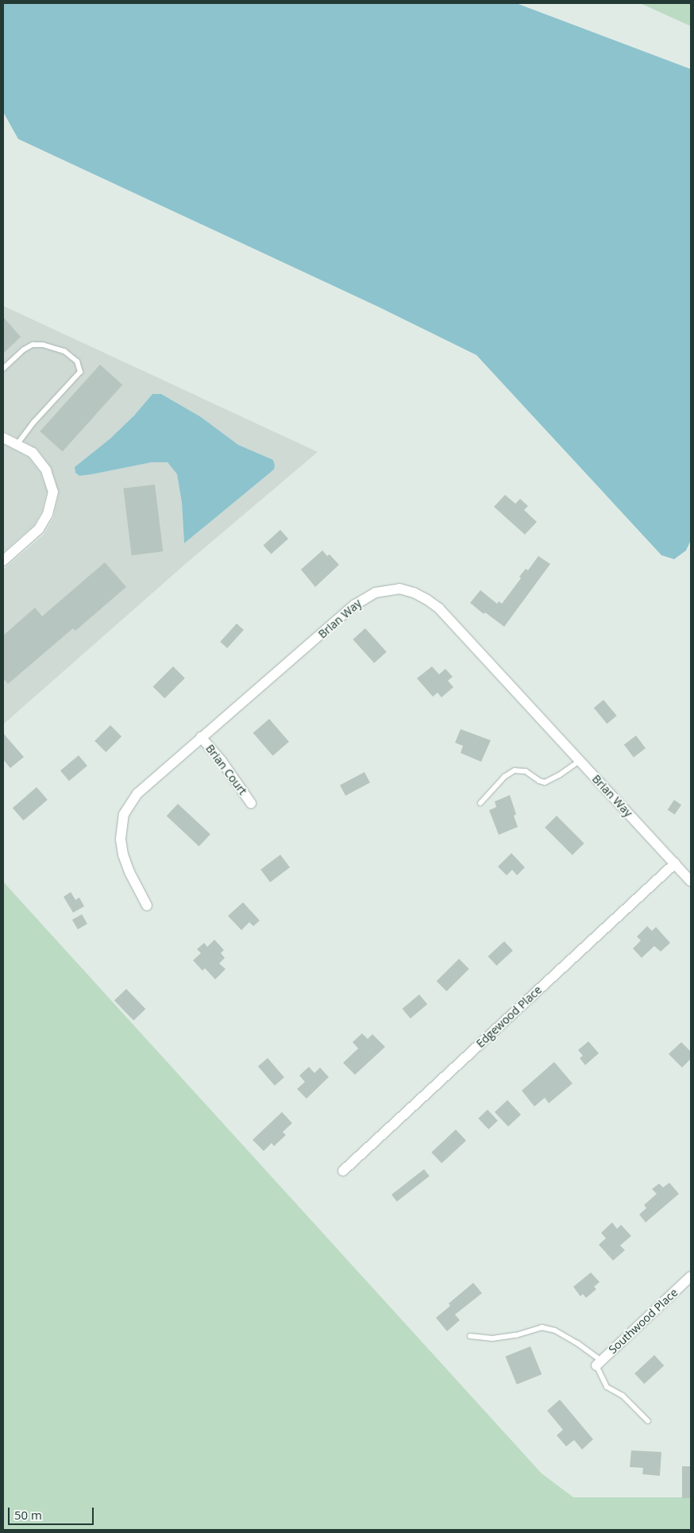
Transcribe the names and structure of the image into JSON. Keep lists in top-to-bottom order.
{
  "streets": {
    "street": [
      "Brian Way",
      "Brian Court",
      "Edgewood Place",
      "Southwood Place"
    ]
  },
  "crossings": [
    ["Brian Way", "Brian Court"],
    ["Brian Way", "Edgewood Place"]
  ],
  "scale_bar": "50 m"
}
